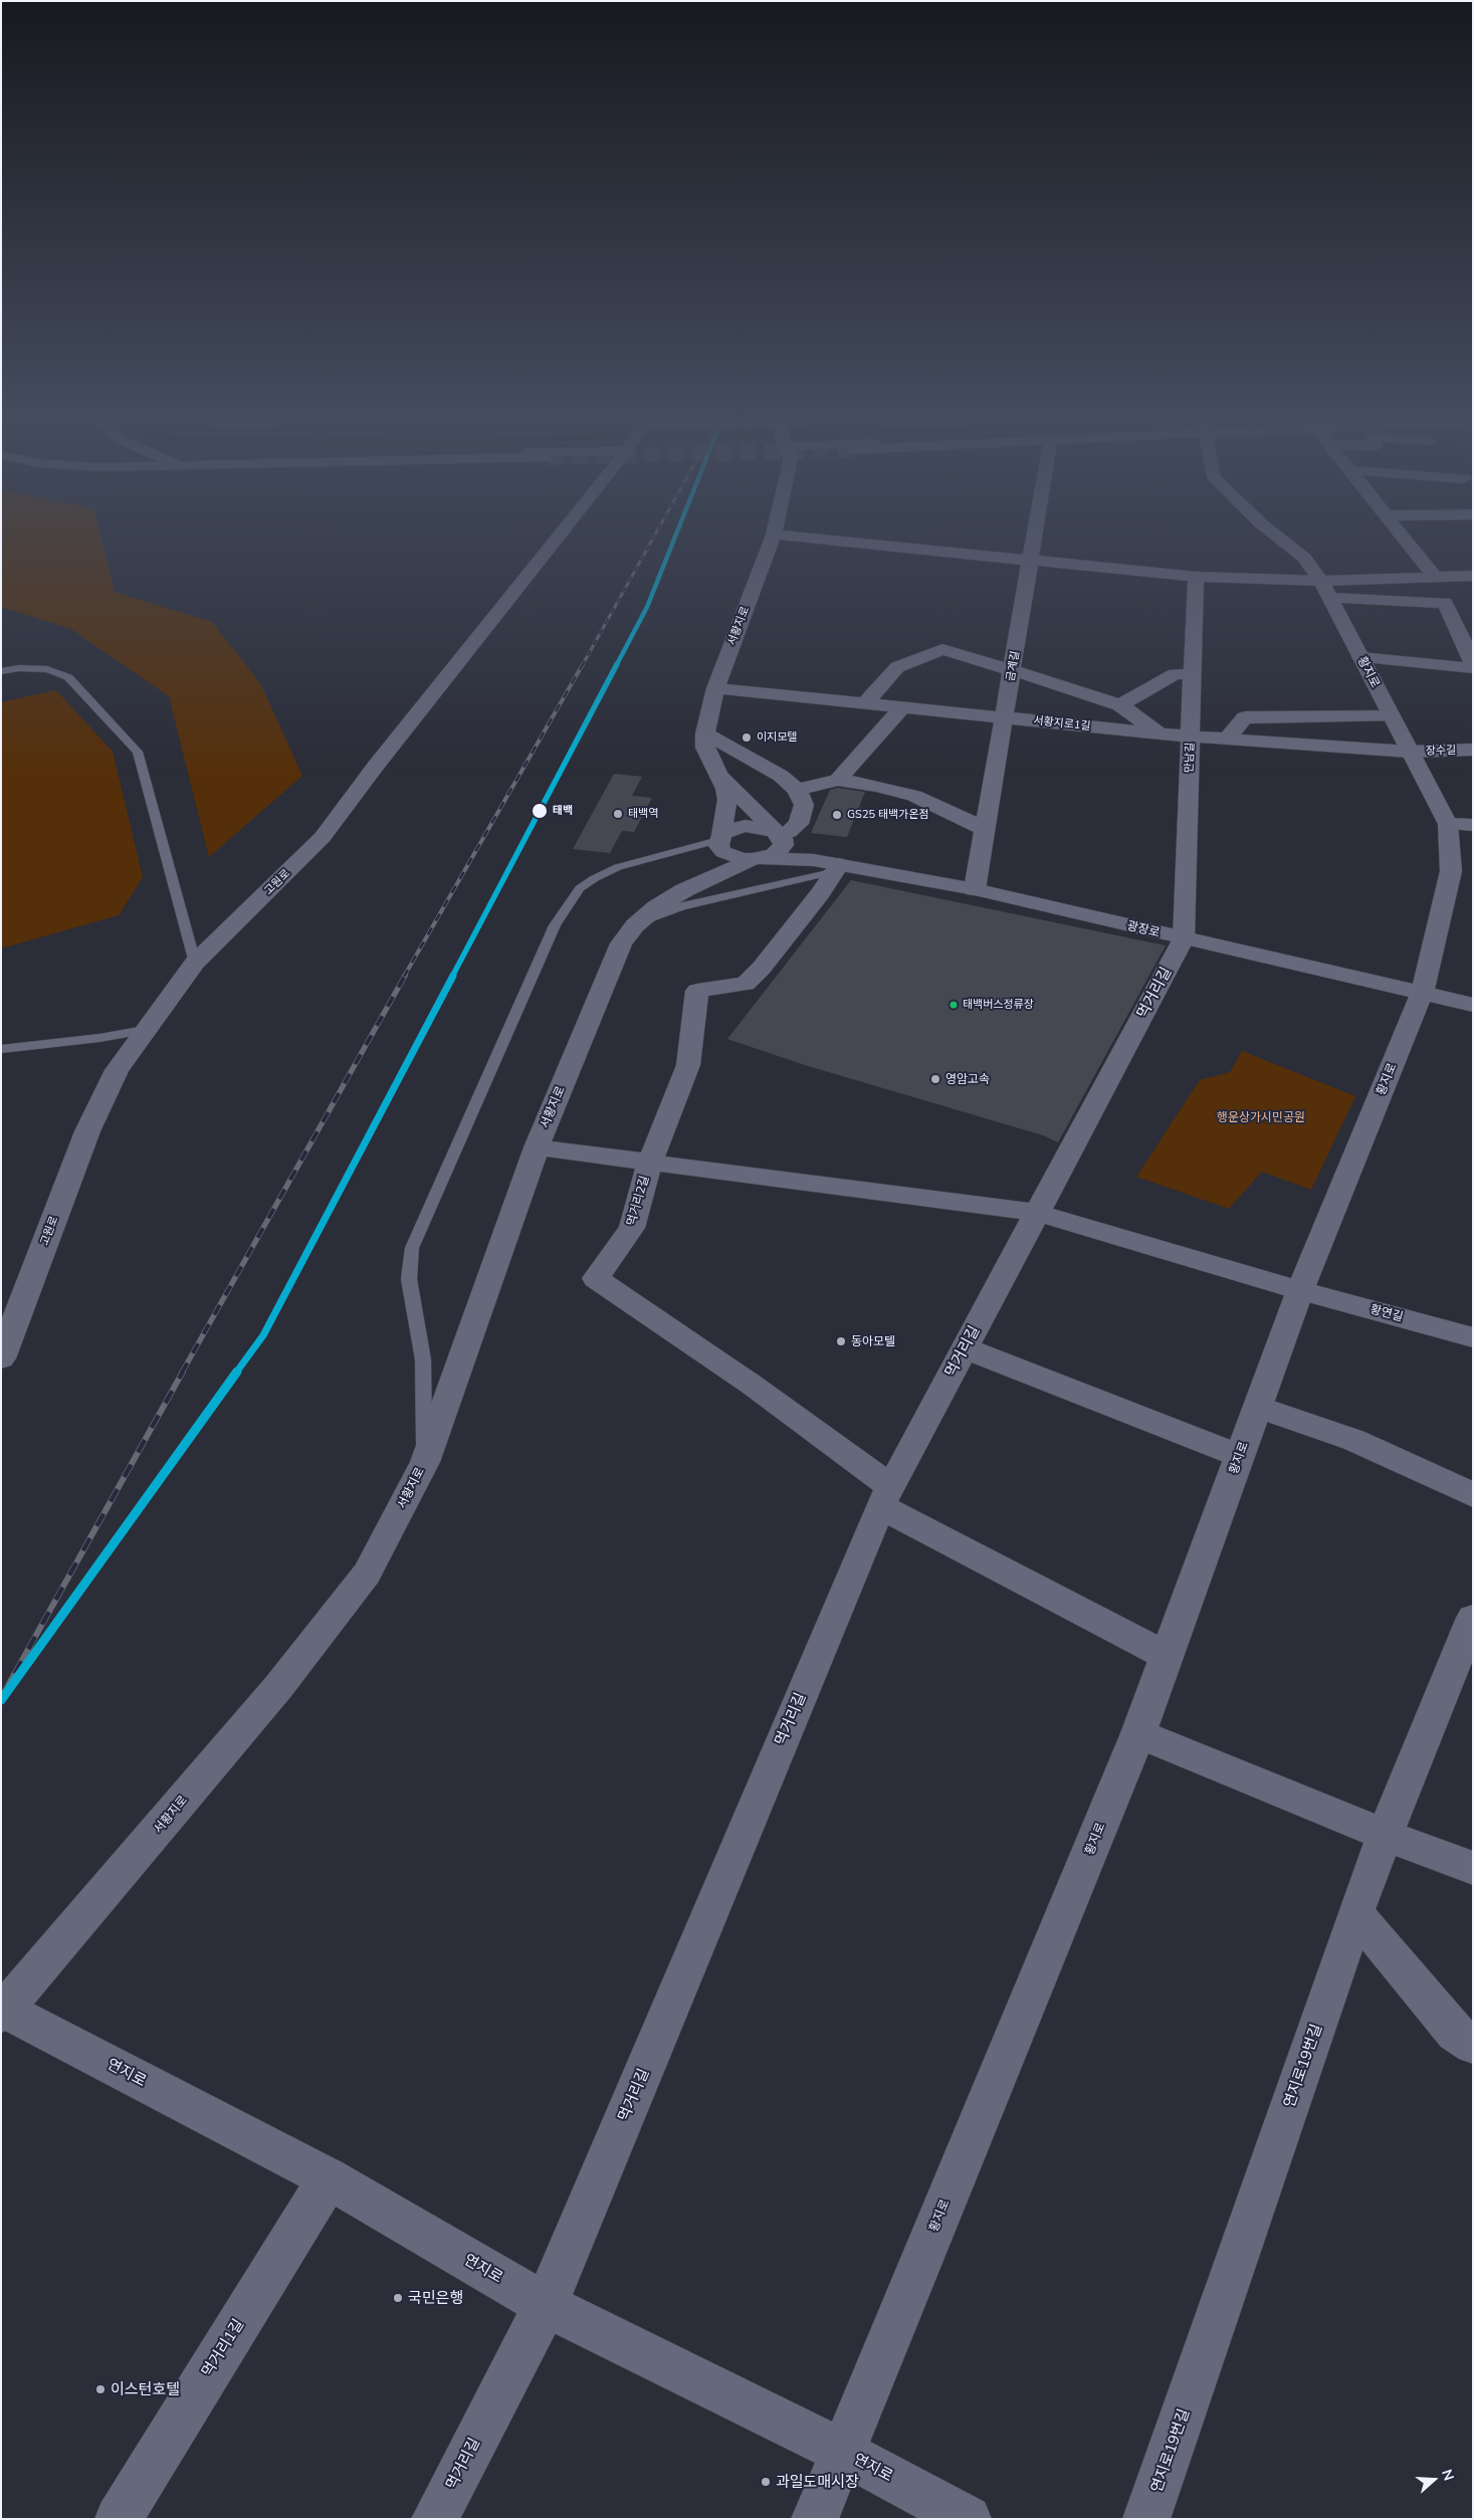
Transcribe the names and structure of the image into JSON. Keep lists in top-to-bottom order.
{
  "streets": {
    "street": [
      "서황지로",
      "금계길",
      "황지로",
      "서황지로1길",
      "장수길",
      "만남길",
      "고원로",
      "광장로",
      "먹거리길",
      "먹거리2길",
      "황연길",
      "연지로19번길",
      "연지로",
      "먹거리1길"
    ]
  },
  "crossings": [
    ["서황지로", "서황지로1길"],
    ["서황지로", "황연길"],
    ["서황지로", "연지로"],
    ["금계길", "서황지로1길"],
    ["금계길", "광장로"],
    ["황지로", "서황지로1길"],
    ["황지로", "장수길"],
    ["황지로", "광장로"],
    ["황지로", "황연길"],
    ["황지로", "연지로"],
    ["서황지로1길", "장수길"],
    ["서황지로1길", "만남길"],
    ["만남길", "광장로"],
    ["만남길", "먹거리길"],
    ["광장로", "먹거리길"],
    ["광장로", "먹거리2길"],
    ["먹거리길", "먹거리2길"],
    ["먹거리길", "황연길"],
    ["먹거리길", "연지로"],
    ["먹거리2길", "황연길"],
    ["연지로", "먹거리1길"]
  ],
  "parks": ["행운상가시민공원"],
  "places": [
    "이지모텔",
    "태백",
    "태백역",
    "GS25 태백가온점",
    "태백버스정류장",
    "영암고속",
    "동아모텔",
    "국민은행",
    "이스턴호텔",
    "과일도매시장"
  ],
  "north": "right"
}
